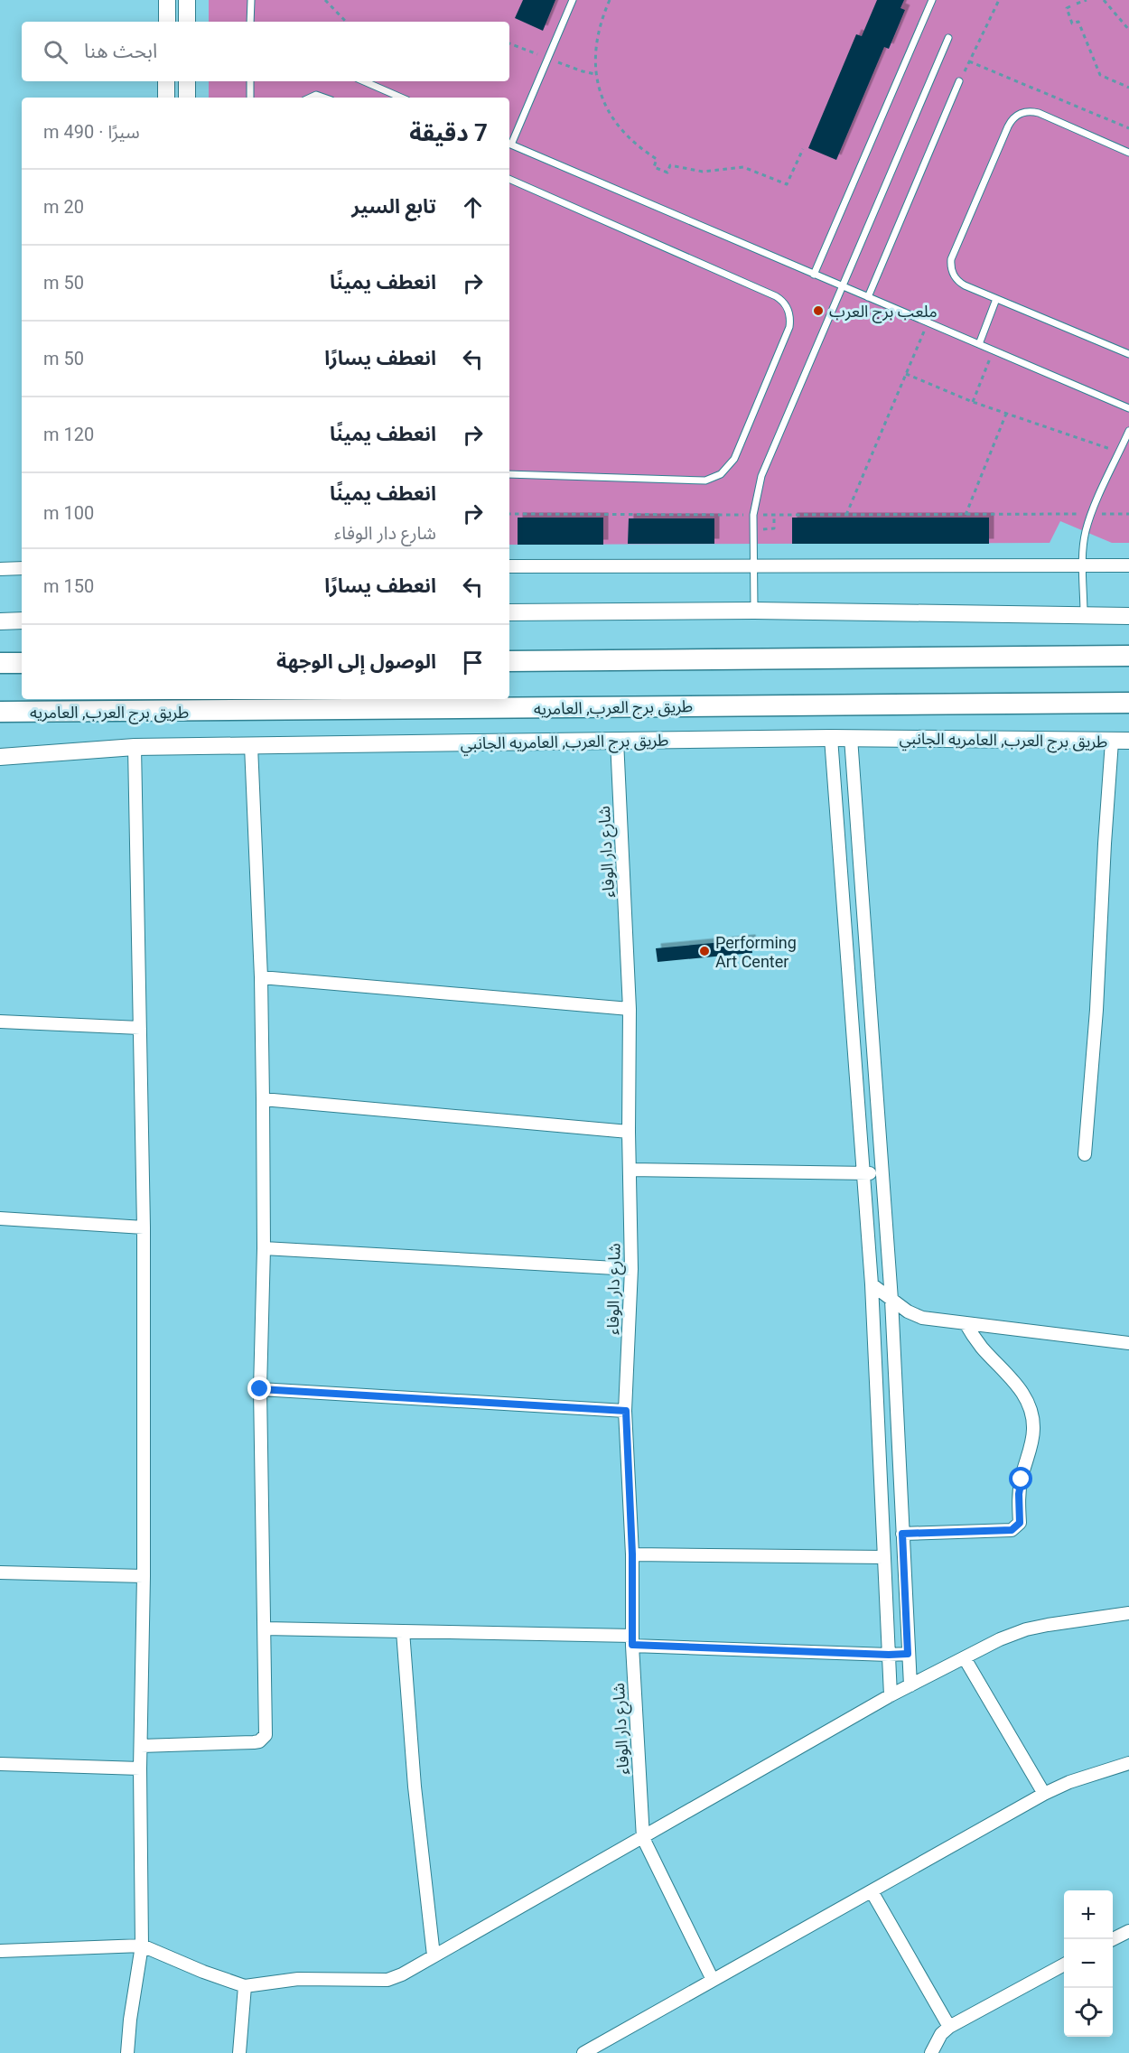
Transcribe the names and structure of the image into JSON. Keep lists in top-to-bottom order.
{
  "streets": {
    "highway": ["طريق برج العرب, العامريه"],
    "street": ["طريق برج العرب, العامريه الجانبي", "شارع دار الوفاء"]
  },
  "crossings": [
    ["طريق برج العرب, العامريه الجانبي", "شارع دار الوفاء"]
  ],
  "places": ["ملعب برج العرب", "Performing Art Center"],
  "page": {
    "search": "ابحث هنا",
    "heading": ["7 دقيقة", "سيرًا · 490 m"],
    "list": [
      ["تابع السير", "20 m"],
      ["انعطف يمينًا", "50 m"],
      ["انعطف يسارًا", "50 m"],
      ["انعطف يمينًا", "120 m"],
      ["انعطف يمينًا", "شارع دار الوفاء", "100 m"],
      ["انعطف يسارًا", "150 m"],
      "الوصول إلى الوجهة"
    ],
    "map_buttons": ["+", "−"]
  }
}
